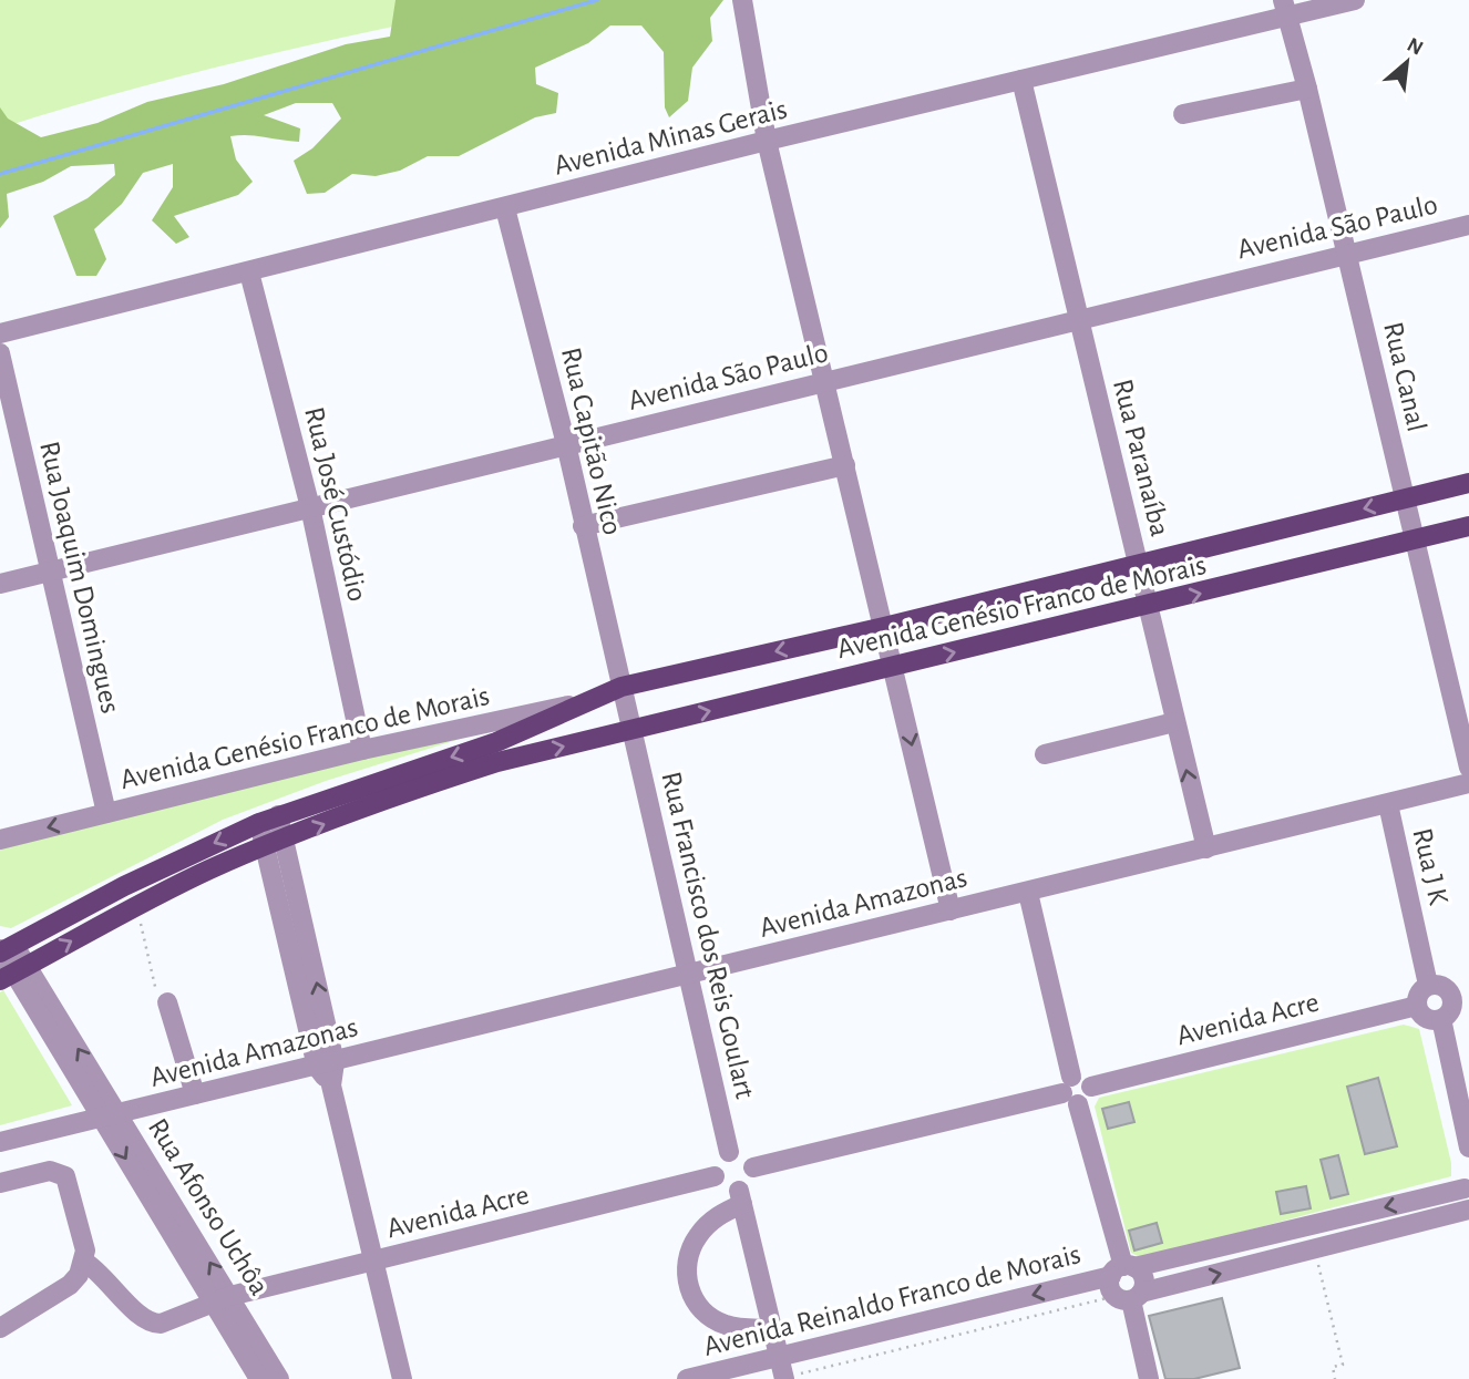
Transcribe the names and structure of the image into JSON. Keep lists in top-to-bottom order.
{
  "streets": {
    "main road": ["Avenida Genésio Franco de Morais"],
    "street": [
      "Avenida Minas Gerais",
      "Avenida São Paulo",
      "Rua Canal",
      "Rua Capitão Nico",
      "Rua Paranaíba",
      "Rua José Custódio",
      "Rua Joaquim Domingues",
      "Rua J K",
      "Avenida Amazonas",
      "Rua Francisco dos Reis Goulart",
      "Avenida Acre",
      "Rua Afonso Uchôa",
      "Avenida Reinaldo Franco de Morais"
    ]
  },
  "crossings": [
    ["Avenida Minas Gerais", "Rua Canal"],
    ["Avenida Minas Gerais", "Rua Capitão Nico"],
    ["Avenida Minas Gerais", "Rua Paranaíba"],
    ["Avenida Minas Gerais", "Rua José Custódio"],
    ["Avenida São Paulo", "Rua Canal"],
    ["Avenida São Paulo", "Rua Capitão Nico"],
    ["Avenida São Paulo", "Rua Paranaíba"],
    ["Avenida São Paulo", "Rua José Custódio"],
    ["Avenida São Paulo", "Rua Joaquim Domingues"],
    ["Rua Canal", "Avenida Genésio Franco de Morais"],
    ["Rua Capitão Nico", "Avenida Genésio Franco de Morais"],
    ["Rua Paranaíba", "Avenida Genésio Franco de Morais"],
    ["Rua Paranaíba", "Avenida Amazonas"],
    ["Rua José Custódio", "Avenida Genésio Franco de Morais"],
    ["Rua Joaquim Domingues", "Avenida Genésio Franco de Morais"],
    ["Avenida Genésio Franco de Morais", "Rua Francisco dos Reis Goulart"],
    ["Avenida Genésio Franco de Morais", "Rua Afonso Uchôa"],
    ["Rua J K", "Avenida Amazonas"],
    ["Rua J K", "Avenida Acre"],
    ["Avenida Amazonas", "Rua Francisco dos Reis Goulart"],
    ["Avenida Amazonas", "Rua Afonso Uchôa"],
    ["Rua Francisco dos Reis Goulart", "Avenida Acre"],
    ["Avenida Acre", "Rua Afonso Uchôa"]
  ],
  "north": "top right"
}
